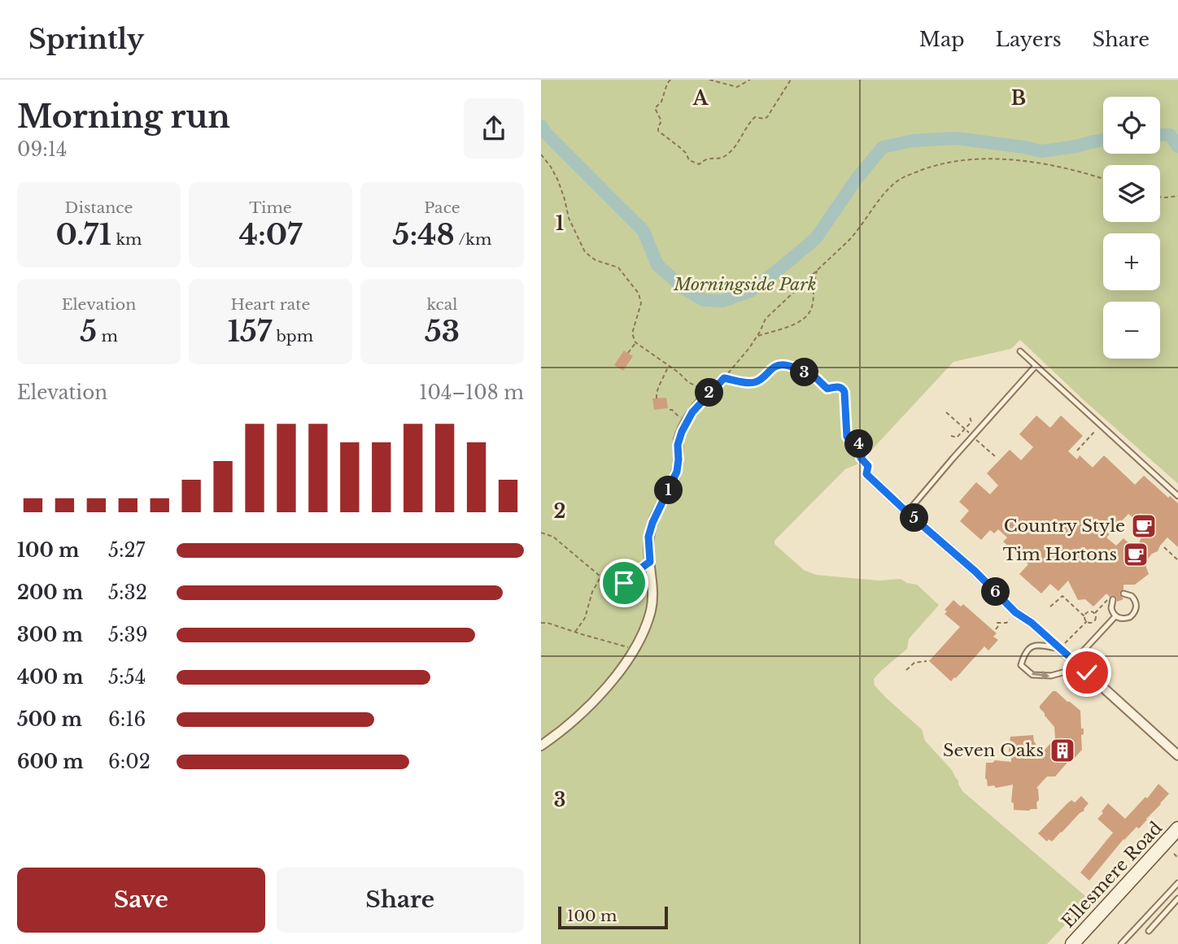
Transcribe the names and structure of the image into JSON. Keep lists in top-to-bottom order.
{
  "streets": {
    "main road": ["Ellesmere Road"]
  },
  "parks": ["Morningside Park"],
  "places": {
    "cafe": ["Country Style", "Tim Hortons"],
    "building": ["Seven Oaks"]
  },
  "scale_bar": "100 m",
  "page": {
    "header": "Sprintly",
    "nav": ["Map", "Layers", "Share"],
    "heading": ["Morning run", "09:14"],
    "map_buttons": ["+", "−"],
    "stats": [
      ["Distance", "0.71 km"],
      ["Time", "4:07"],
      ["Pace", "5:48 /km"],
      ["Elevation", "5 m"],
      ["Heart rate", "157 bpm"],
      ["kcal", "53"]
    ],
    "pins": [
      "3",
      "2",
      "4",
      "1",
      "5",
      "6"
    ],
    "chart": ["Elevation", "104–108 m"],
    "list": [
      {
        "name": "100 m",
        "note": "5:27"
      },
      {
        "name": "200 m",
        "note": "5:32"
      },
      {
        "name": "300 m",
        "note": "5:39"
      },
      {
        "name": "400 m",
        "note": "5:54"
      },
      {
        "name": "500 m",
        "note": "6:16"
      },
      {
        "name": "600 m",
        "note": "6:02"
      }
    ],
    "buttons": ["Save", "Share"],
    "scale": "100 m"
  },
  "grid": {
    "columns": ["A", "B"],
    "rows": ["1", "2", "3"]
  }
}
